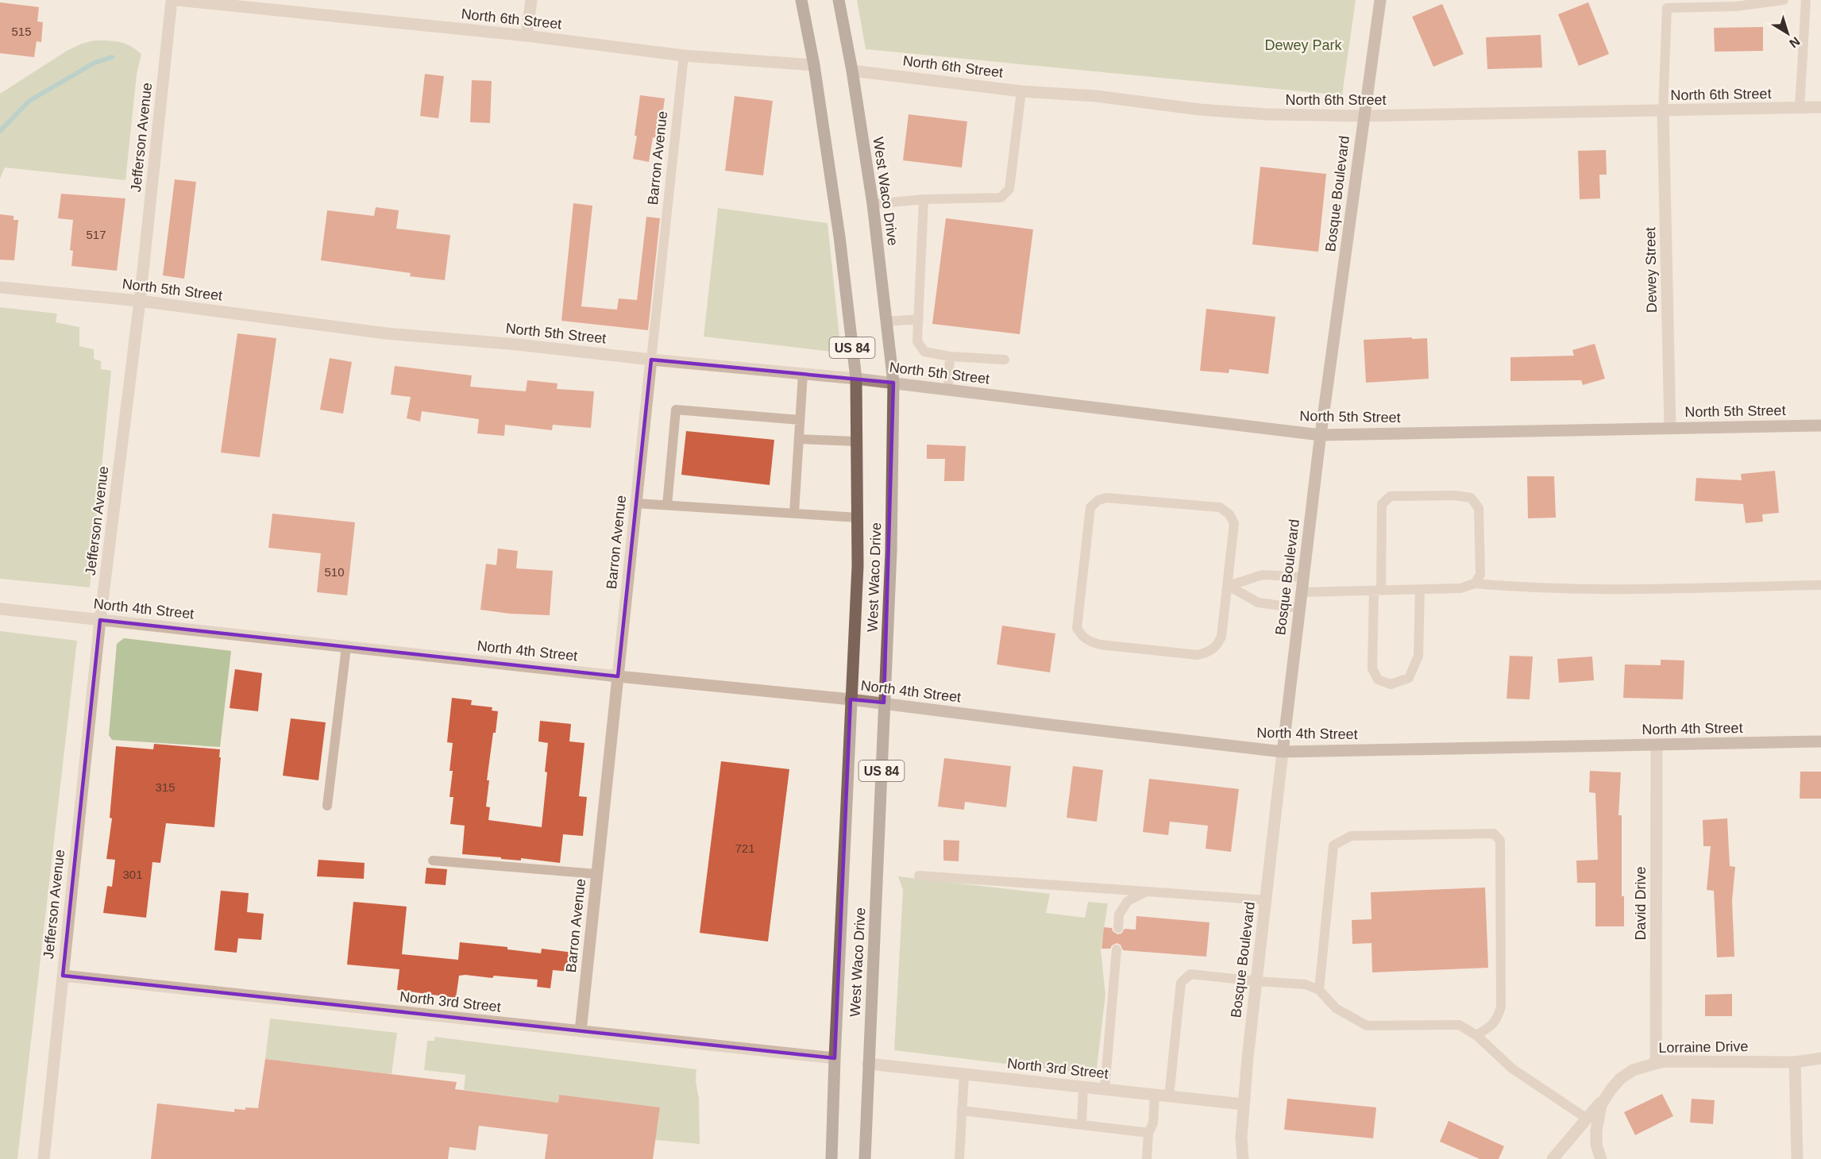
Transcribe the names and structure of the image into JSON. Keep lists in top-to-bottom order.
{
  "streets": {
    "main road": [
      "West Waco Drive",
      "Bosque Boulevard",
      "North 5th Street",
      "US 84",
      "North 4th Street"
    ],
    "street": [
      "North 6th Street",
      "Jefferson Avenue",
      "Barron Avenue",
      "Dewey Street",
      "David Drive",
      "North 3rd Street",
      "Lorraine Drive"
    ]
  },
  "crossings": [
    ["North 6th Street", "Barron Avenue"],
    ["North 6th Street", "West Waco Drive"],
    ["North 6th Street", "Bosque Boulevard"],
    ["North 6th Street", "Dewey Street"],
    ["Jefferson Avenue", "North 5th Street"],
    ["Jefferson Avenue", "North 4th Street"],
    ["Jefferson Avenue", "North 3rd Street"],
    ["Barron Avenue", "North 5th Street"],
    ["Barron Avenue", "North 4th Street"],
    ["Barron Avenue", "North 3rd Street"],
    ["West Waco Drive", "North 5th Street"],
    ["West Waco Drive", "North 4th Street"],
    ["West Waco Drive", "North 3rd Street"],
    ["Bosque Boulevard", "North 5th Street"],
    ["Bosque Boulevard", "North 4th Street"],
    ["Bosque Boulevard", "North 3rd Street"],
    ["Dewey Street", "North 5th Street"],
    ["North 4th Street", "David Drive"],
    ["David Drive", "Lorraine Drive"]
  ],
  "parks": ["Dewey Park"],
  "house_numbers": [
    "515",
    "517",
    "510",
    "315",
    "721",
    "301"
  ],
  "north": "bottom right"
}
